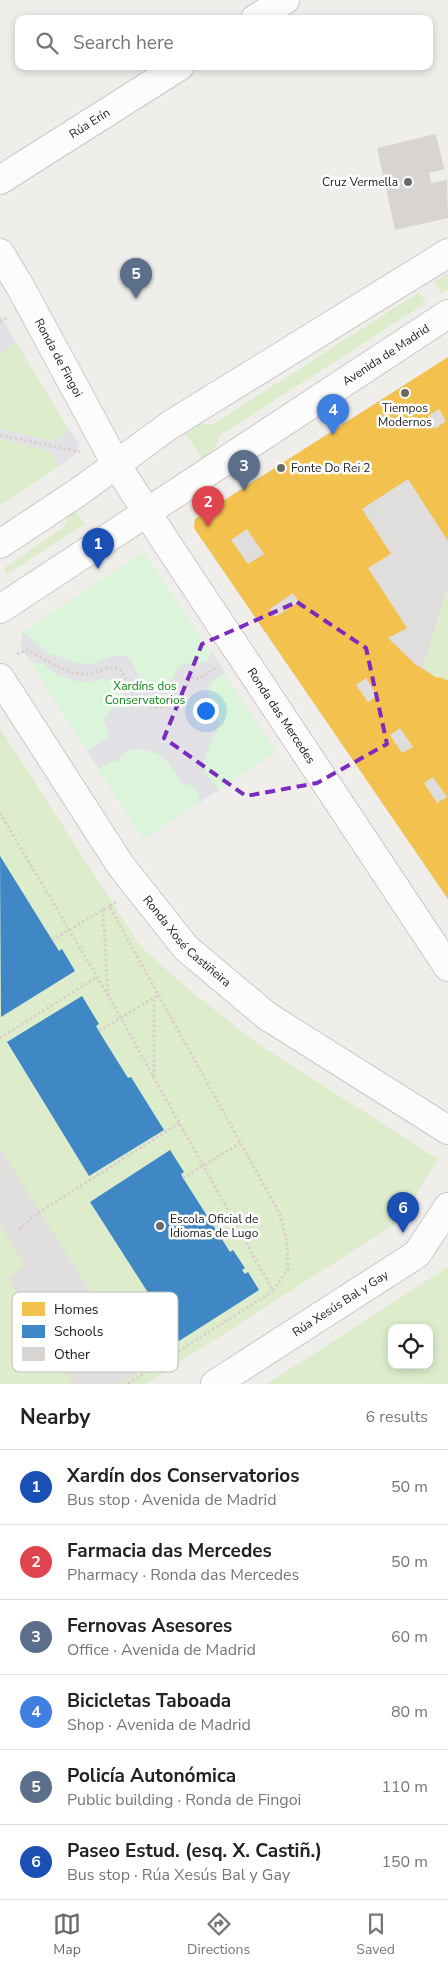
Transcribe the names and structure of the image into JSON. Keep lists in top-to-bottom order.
{
  "streets": {
    "street": [
      "Rúa Erín",
      "Avenida de Madrid",
      "Ronda de Fingoi",
      "Ronda das Mercedes",
      "Ronda Xosé Castiñeira",
      "Rúa Xesús Bal y Gay"
    ]
  },
  "crossings": [
    ["Avenida de Madrid", "Ronda das Mercedes"],
    ["Ronda de Fingoi", "Ronda das Mercedes"]
  ],
  "parks": ["Xardíns dos Conservatorios"],
  "places": [
    "Cruz Vermella",
    "Tiempos Modernos",
    "Fonte Do Rei 2",
    "Escola Oficial de Idiomas de Lugo"
  ],
  "legend": ["Homes", "Schools", "Other"],
  "page": {
    "search": "Search here",
    "pins": [
      "5",
      "4",
      "3",
      "2",
      "1",
      "6"
    ],
    "heading": ["Nearby", "6 results"],
    "list": [
      {
        "mark": "1",
        "name": "Xardín dos Conservatorios",
        "note": "Bus stop · Avenida de Madrid",
        "value": "50 m"
      },
      {
        "mark": "2",
        "name": "Farmacia das Mercedes",
        "note": "Pharmacy · Ronda das Mercedes",
        "value": "50 m"
      },
      {
        "mark": "3",
        "name": "Fernovas Asesores",
        "note": "Office · Avenida de Madrid",
        "value": "60 m"
      },
      {
        "mark": "4",
        "name": "Bicicletas Taboada",
        "note": "Shop · Avenida de Madrid",
        "value": "80 m"
      },
      {
        "mark": "5",
        "name": "Policía Autonómica",
        "note": "Public building · Ronda de Fingoi",
        "value": "110 m"
      },
      {
        "mark": "6",
        "name": "Paseo Estud. (esq. X. Castiñ.)",
        "note": "Bus stop · Rúa Xesús Bal y Gay",
        "value": "150 m"
      }
    ],
    "nav": ["Map", "Directions", "Saved"]
  }
}
